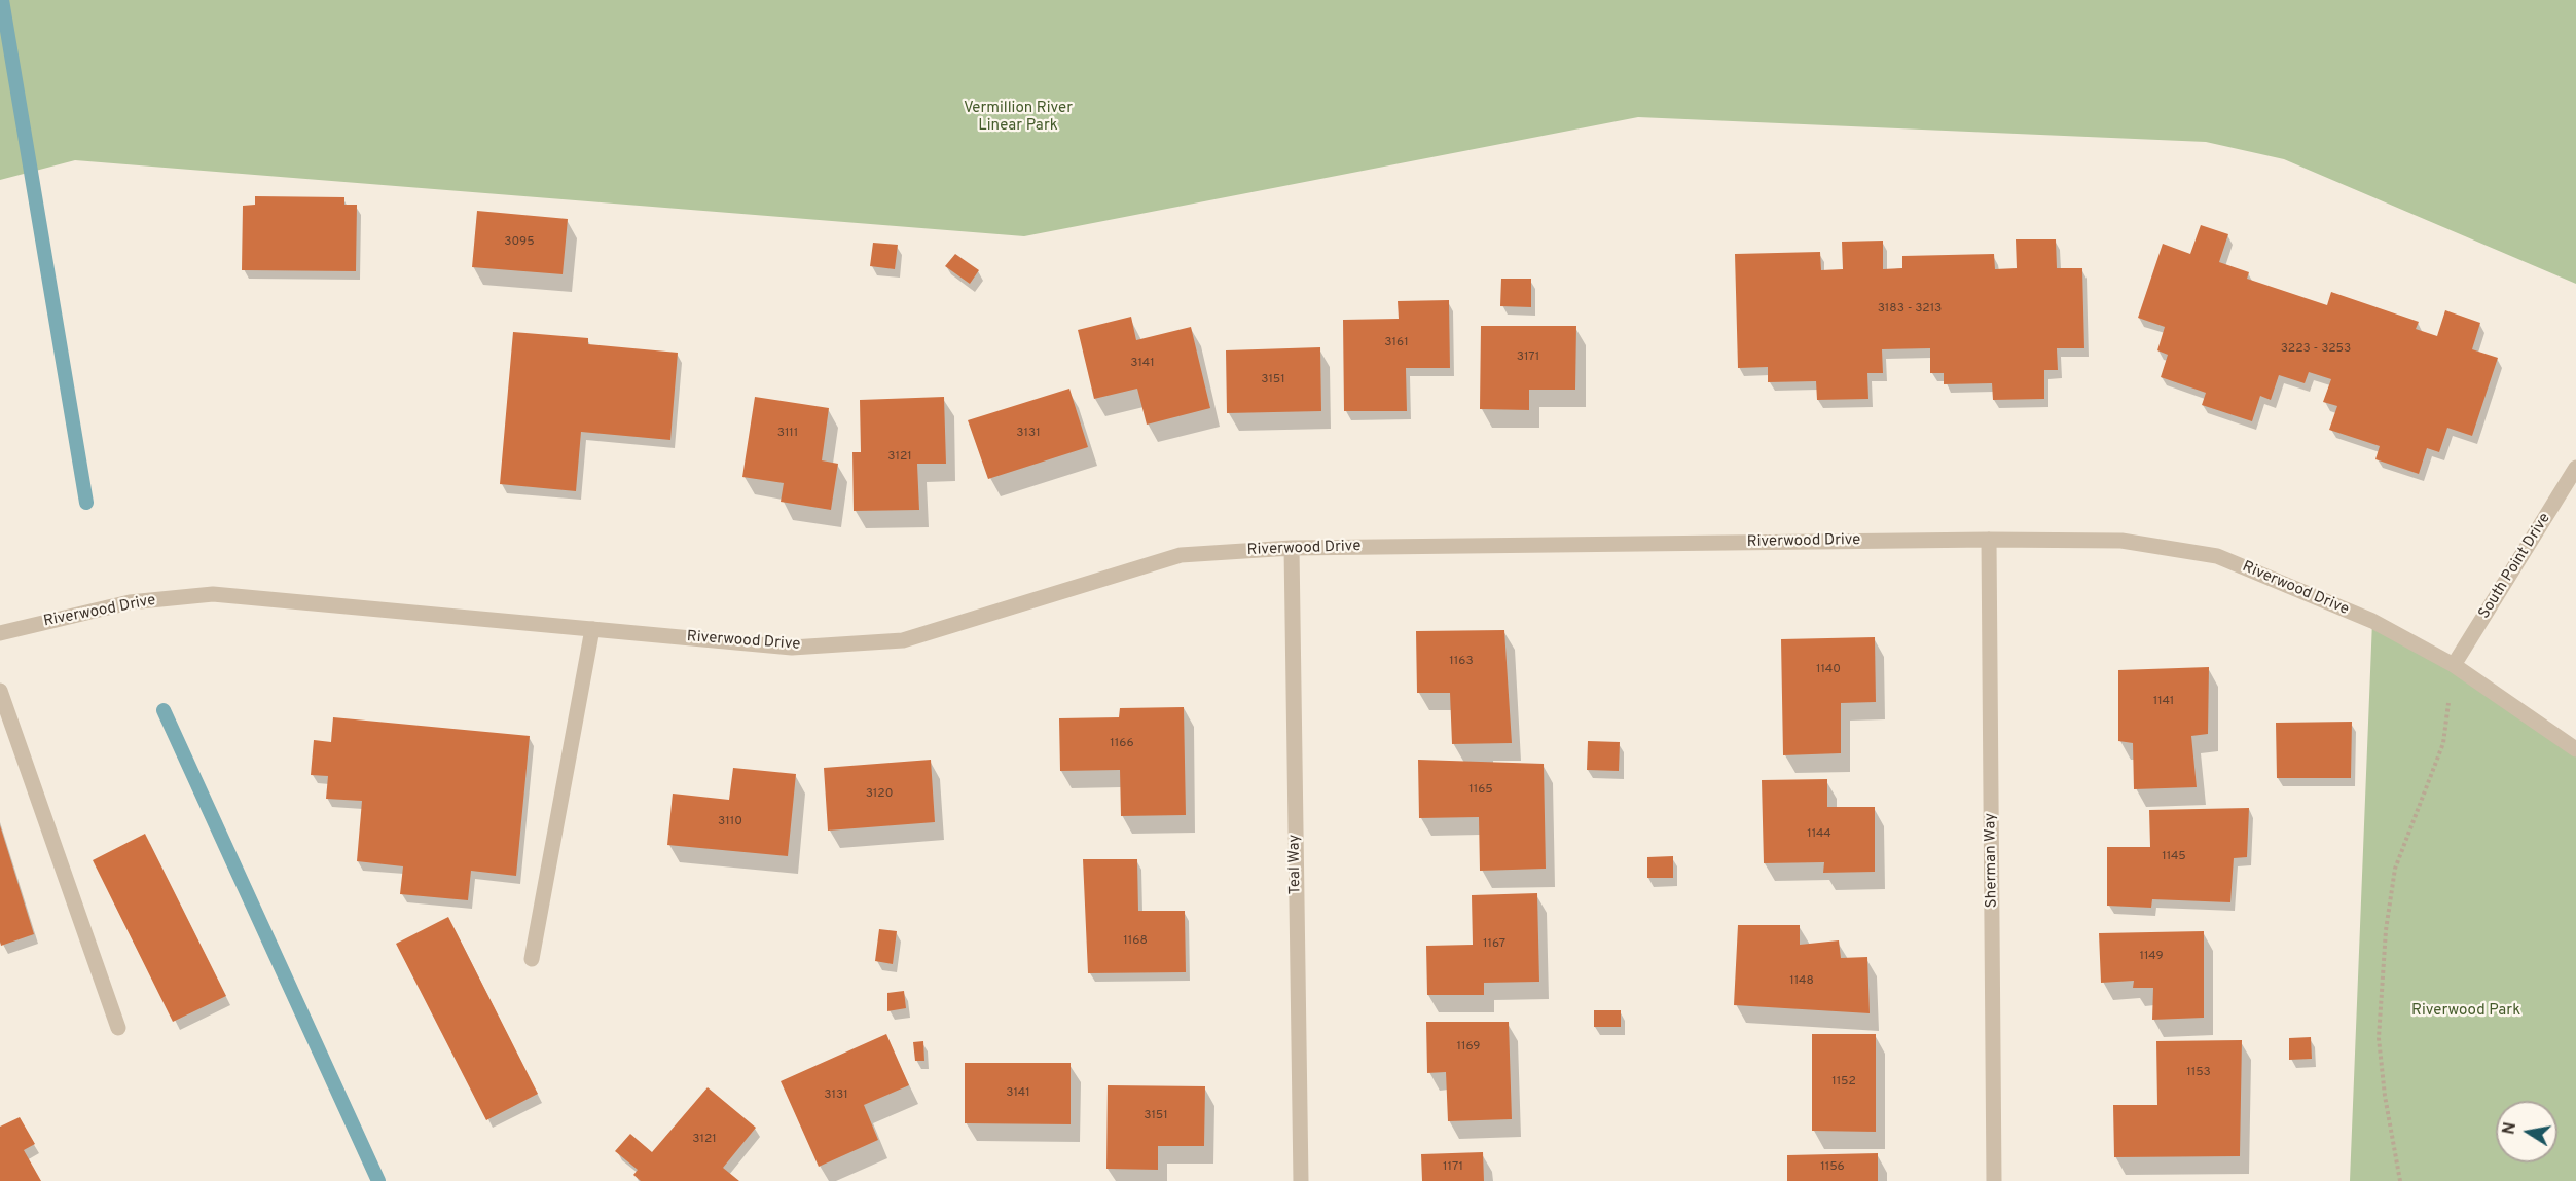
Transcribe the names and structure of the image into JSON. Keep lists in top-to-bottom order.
{
  "streets": {
    "street": [
      "Riverwood Drive",
      "South Point Drive",
      "Sherman Way",
      "Teal Way"
    ]
  },
  "crossings": [
    ["Riverwood Drive", "South Point Drive"],
    ["Riverwood Drive", "Sherman Way"],
    ["Riverwood Drive", "Teal Way"]
  ],
  "parks": ["Vermillion River Linear Park", "Riverwood Park"],
  "house_numbers": [
    "3095",
    "3183 - 3213",
    "3161",
    "3223 - 3253",
    "3171",
    "3141",
    "3151",
    "3111",
    "3131",
    "3121",
    "1163",
    "1140",
    "1141",
    "1166",
    "1165",
    "3120",
    "3110",
    "1144",
    "1145",
    "1168",
    "1167",
    "1149",
    "1148",
    "1169",
    "1153",
    "1152",
    "3141",
    "3131",
    "3151",
    "3121",
    "1171",
    "1156"
  ],
  "north": "left"
}
